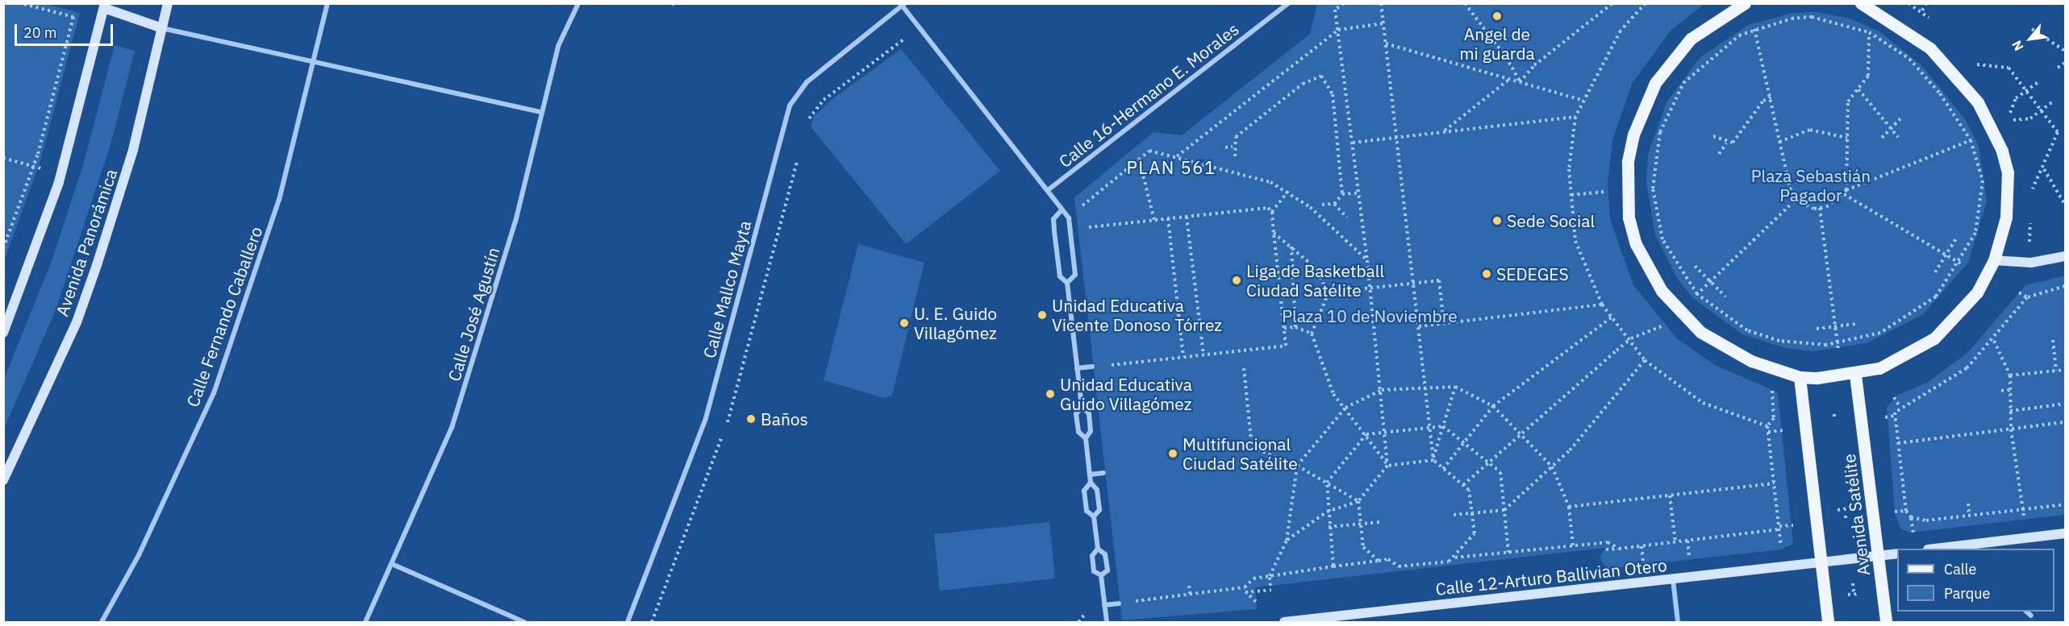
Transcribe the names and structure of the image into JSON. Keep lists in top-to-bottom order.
{
  "streets": {
    "main road": ["Avenida Panorámica", "Avenida Satélite", "Calle 12-Arturo Ballivian Otero"],
    "street": [
      "Calle 16-Hermano E. Morales",
      "Calle Mallco Mayta",
      "Calle José Agustín",
      "Calle Fernando Caballero"
    ]
  },
  "crossings": [
    ["Avenida Satélite", "Calle 12-Arturo Ballivian Otero"]
  ],
  "districts": ["PLAN 561"],
  "parks": ["Plaza Sebastián Pagador", "Plaza 10 de Noviembre"],
  "places": [
    "Angel de mi guarda",
    "Sede Social",
    "SEDEGES",
    "Liga de Basketball Ciudad Satélite",
    "Unidad Educativa Vicente Donoso Tórrez",
    "U. E. Guido Villagómez",
    "Unidad Educativa Guido Villagómez",
    "Baños",
    "Multifuncional Ciudad Satélite"
  ],
  "legend": ["Calle", "Parque"],
  "scale_bar": "20 m",
  "north": "bottom left"
}
